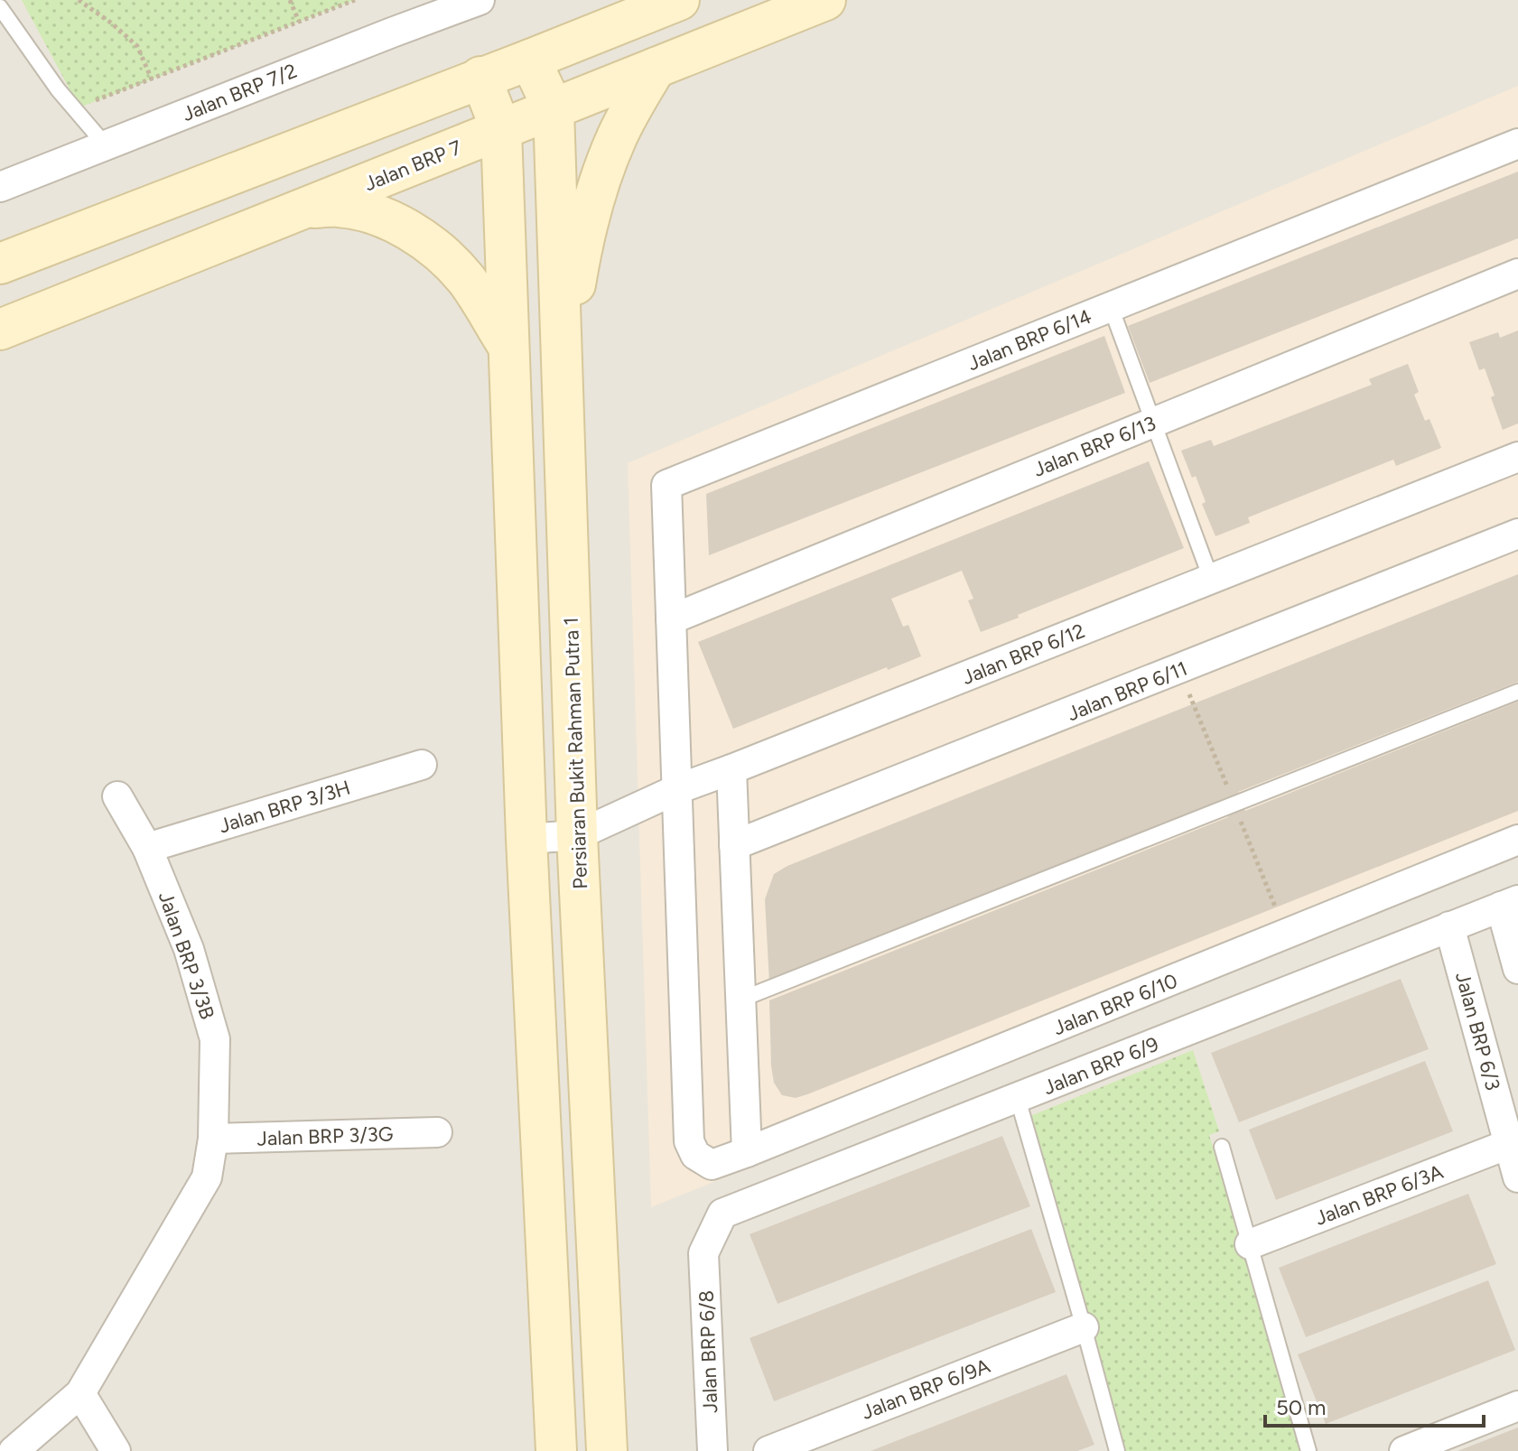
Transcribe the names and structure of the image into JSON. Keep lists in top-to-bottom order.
{
  "streets": {
    "main road": ["Jalan BRP 7", "Persiaran Bukit Rahman Putra 1"],
    "street": [
      "Jalan BRP 7/2",
      "Jalan BRP 6/14",
      "Jalan BRP 6/13",
      "Jalan BRP 6/12",
      "Jalan BRP 6/11",
      "Jalan BRP 3/3H",
      "Jalan BRP 3/3B",
      "Jalan BRP 6/10",
      "Jalan BRP 6/3",
      "Jalan BRP 6/9",
      "Jalan BRP 3/3G",
      "Jalan BRP 6/3A",
      "Jalan BRP 6/8",
      "Jalan BRP 6/9A"
    ]
  },
  "crossings": [
    ["Jalan BRP 7", "Persiaran Bukit Rahman Putra 1"],
    ["Jalan BRP 6/14", "Jalan BRP 6/13"],
    ["Jalan BRP 6/12", "Persiaran Bukit Rahman Putra 1"],
    ["Jalan BRP 6/12", "Jalan BRP 6/10"],
    ["Jalan BRP 3/3H", "Jalan BRP 3/3B"],
    ["Jalan BRP 3/3B", "Jalan BRP 3/3G"],
    ["Jalan BRP 6/3", "Jalan BRP 6/9"],
    ["Jalan BRP 6/3", "Jalan BRP 6/3A"],
    ["Jalan BRP 6/9", "Jalan BRP 6/8"]
  ],
  "scale_bar": "50 m"
}
